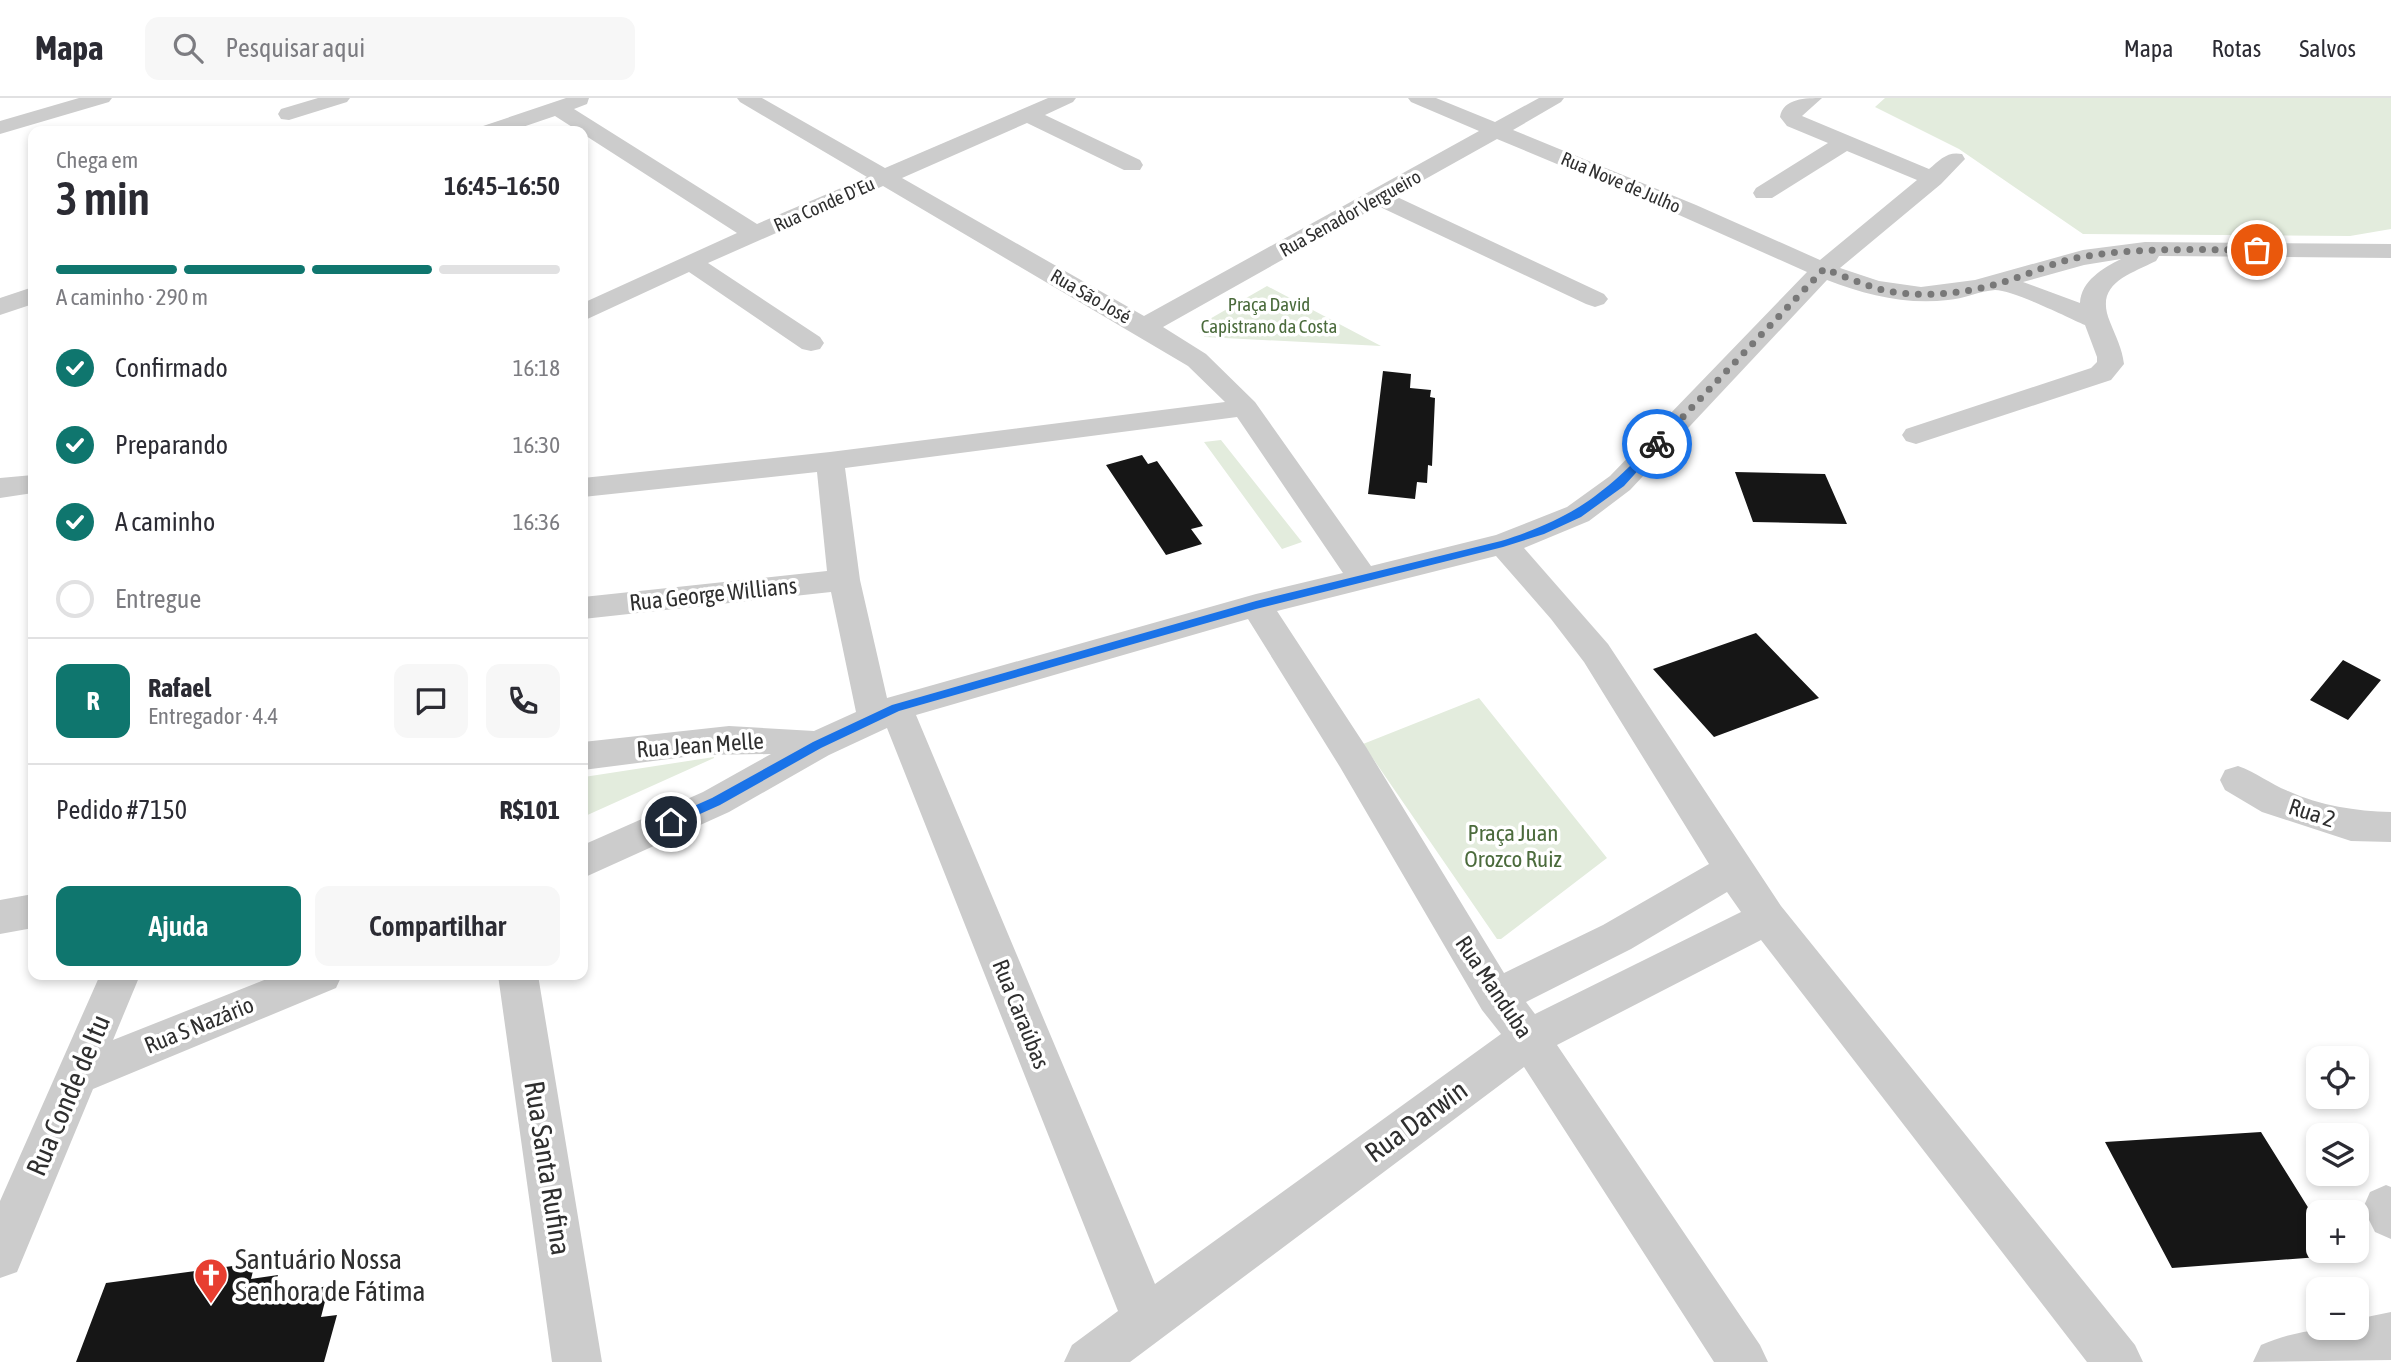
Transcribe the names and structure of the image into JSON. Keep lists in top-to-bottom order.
{
  "streets": {
    "street": [
      "Rua Nove de Julho",
      "Rua Conde D'Eu",
      "Rua Senador Vergueiro",
      "Rua São José",
      "Rua George Willians",
      "Rua Jean Melle",
      "Rua 2",
      "Rua Manduba",
      "Rua Caraúbas",
      "Rua S Nazário",
      "Rua Conde de Itu",
      "Rua Darwin",
      "Rua Santa Rufina"
    ]
  },
  "crossings": [
    ["Rua Nove de Julho", "Rua Senador Vergueiro"],
    ["Rua Conde D'Eu", "Rua São José"],
    ["Rua Senador Vergueiro", "Rua São José"],
    ["Rua George Willians", "Rua Caraúbas"],
    ["Rua Manduba", "Rua Darwin"],
    ["Rua Caraúbas", "Rua Darwin"],
    ["Rua S Nazário", "Rua Conde de Itu"]
  ],
  "parks": ["Praça David Capistrano da Costa", "Praça Juan Orozco Ruiz"],
  "places": {
    "church": ["Santuário Nossa Senhora de Fátima"]
  },
  "page": {
    "header": "Mapa",
    "search": "Pesquisar aqui",
    "nav": ["Mapa", "Rotas", "Salvos"],
    "heading": ["3 min", "Chega em", "16:45–16:50"],
    "panel": [
      "Rafael",
      "Entregador · 4.4",
      "Pedido #7150",
      "R$101"
    ],
    "bar": "A caminho · 290 m",
    "list": [
      ["Confirmado", "16:18"],
      ["Preparando", "16:30"],
      ["A caminho", "16:36"],
      "Entregue"
    ],
    "round": "R",
    "buttons": ["Ajuda", "Compartilhar"],
    "map_buttons": ["+", "−"]
  }
}
